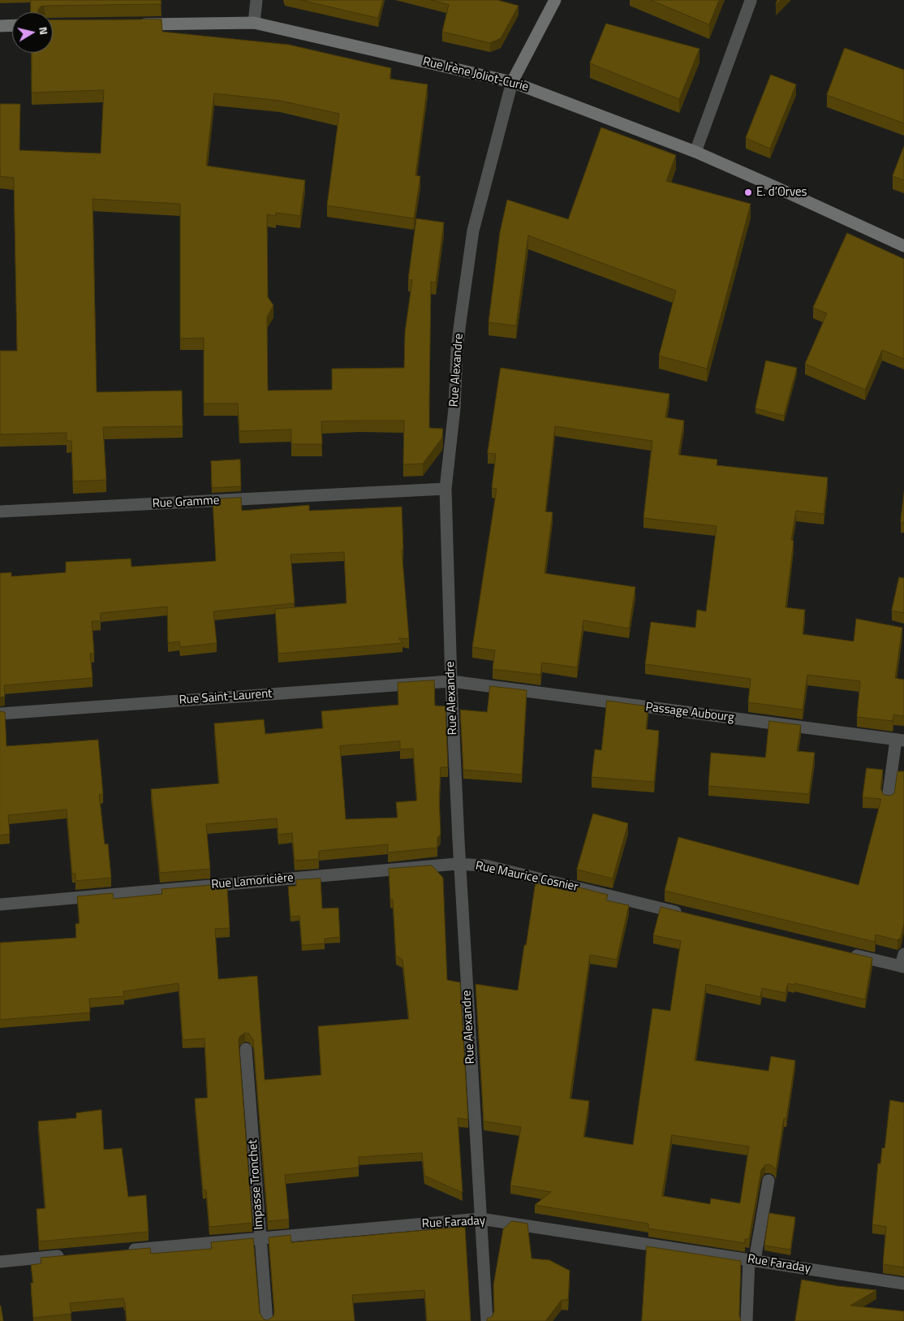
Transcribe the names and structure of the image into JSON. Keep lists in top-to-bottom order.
{
  "streets": {
    "street": [
      "Rue Irène Joliot-Curie",
      "Rue Alexandre",
      "Rue Gramme",
      "Rue Saint-Laurent",
      "Passage Aubourg",
      "Rue Maurice Cosnier",
      "Rue Lamoricière",
      "Impasse Tronchet",
      "Rue Faraday"
    ]
  },
  "crossings": [
    ["Rue Irène Joliot-Curie", "Rue Alexandre"],
    ["Rue Alexandre", "Rue Gramme"],
    ["Rue Alexandre", "Rue Saint-Laurent"],
    ["Rue Alexandre", "Passage Aubourg"],
    ["Rue Alexandre", "Rue Maurice Cosnier"],
    ["Rue Alexandre", "Rue Lamoricière"],
    ["Rue Alexandre", "Rue Faraday"],
    ["Rue Saint-Laurent", "Passage Aubourg"],
    ["Rue Maurice Cosnier", "Rue Lamoricière"],
    ["Impasse Tronchet", "Rue Faraday"]
  ],
  "places": ["E. d’Orves"],
  "north": "right"
}
